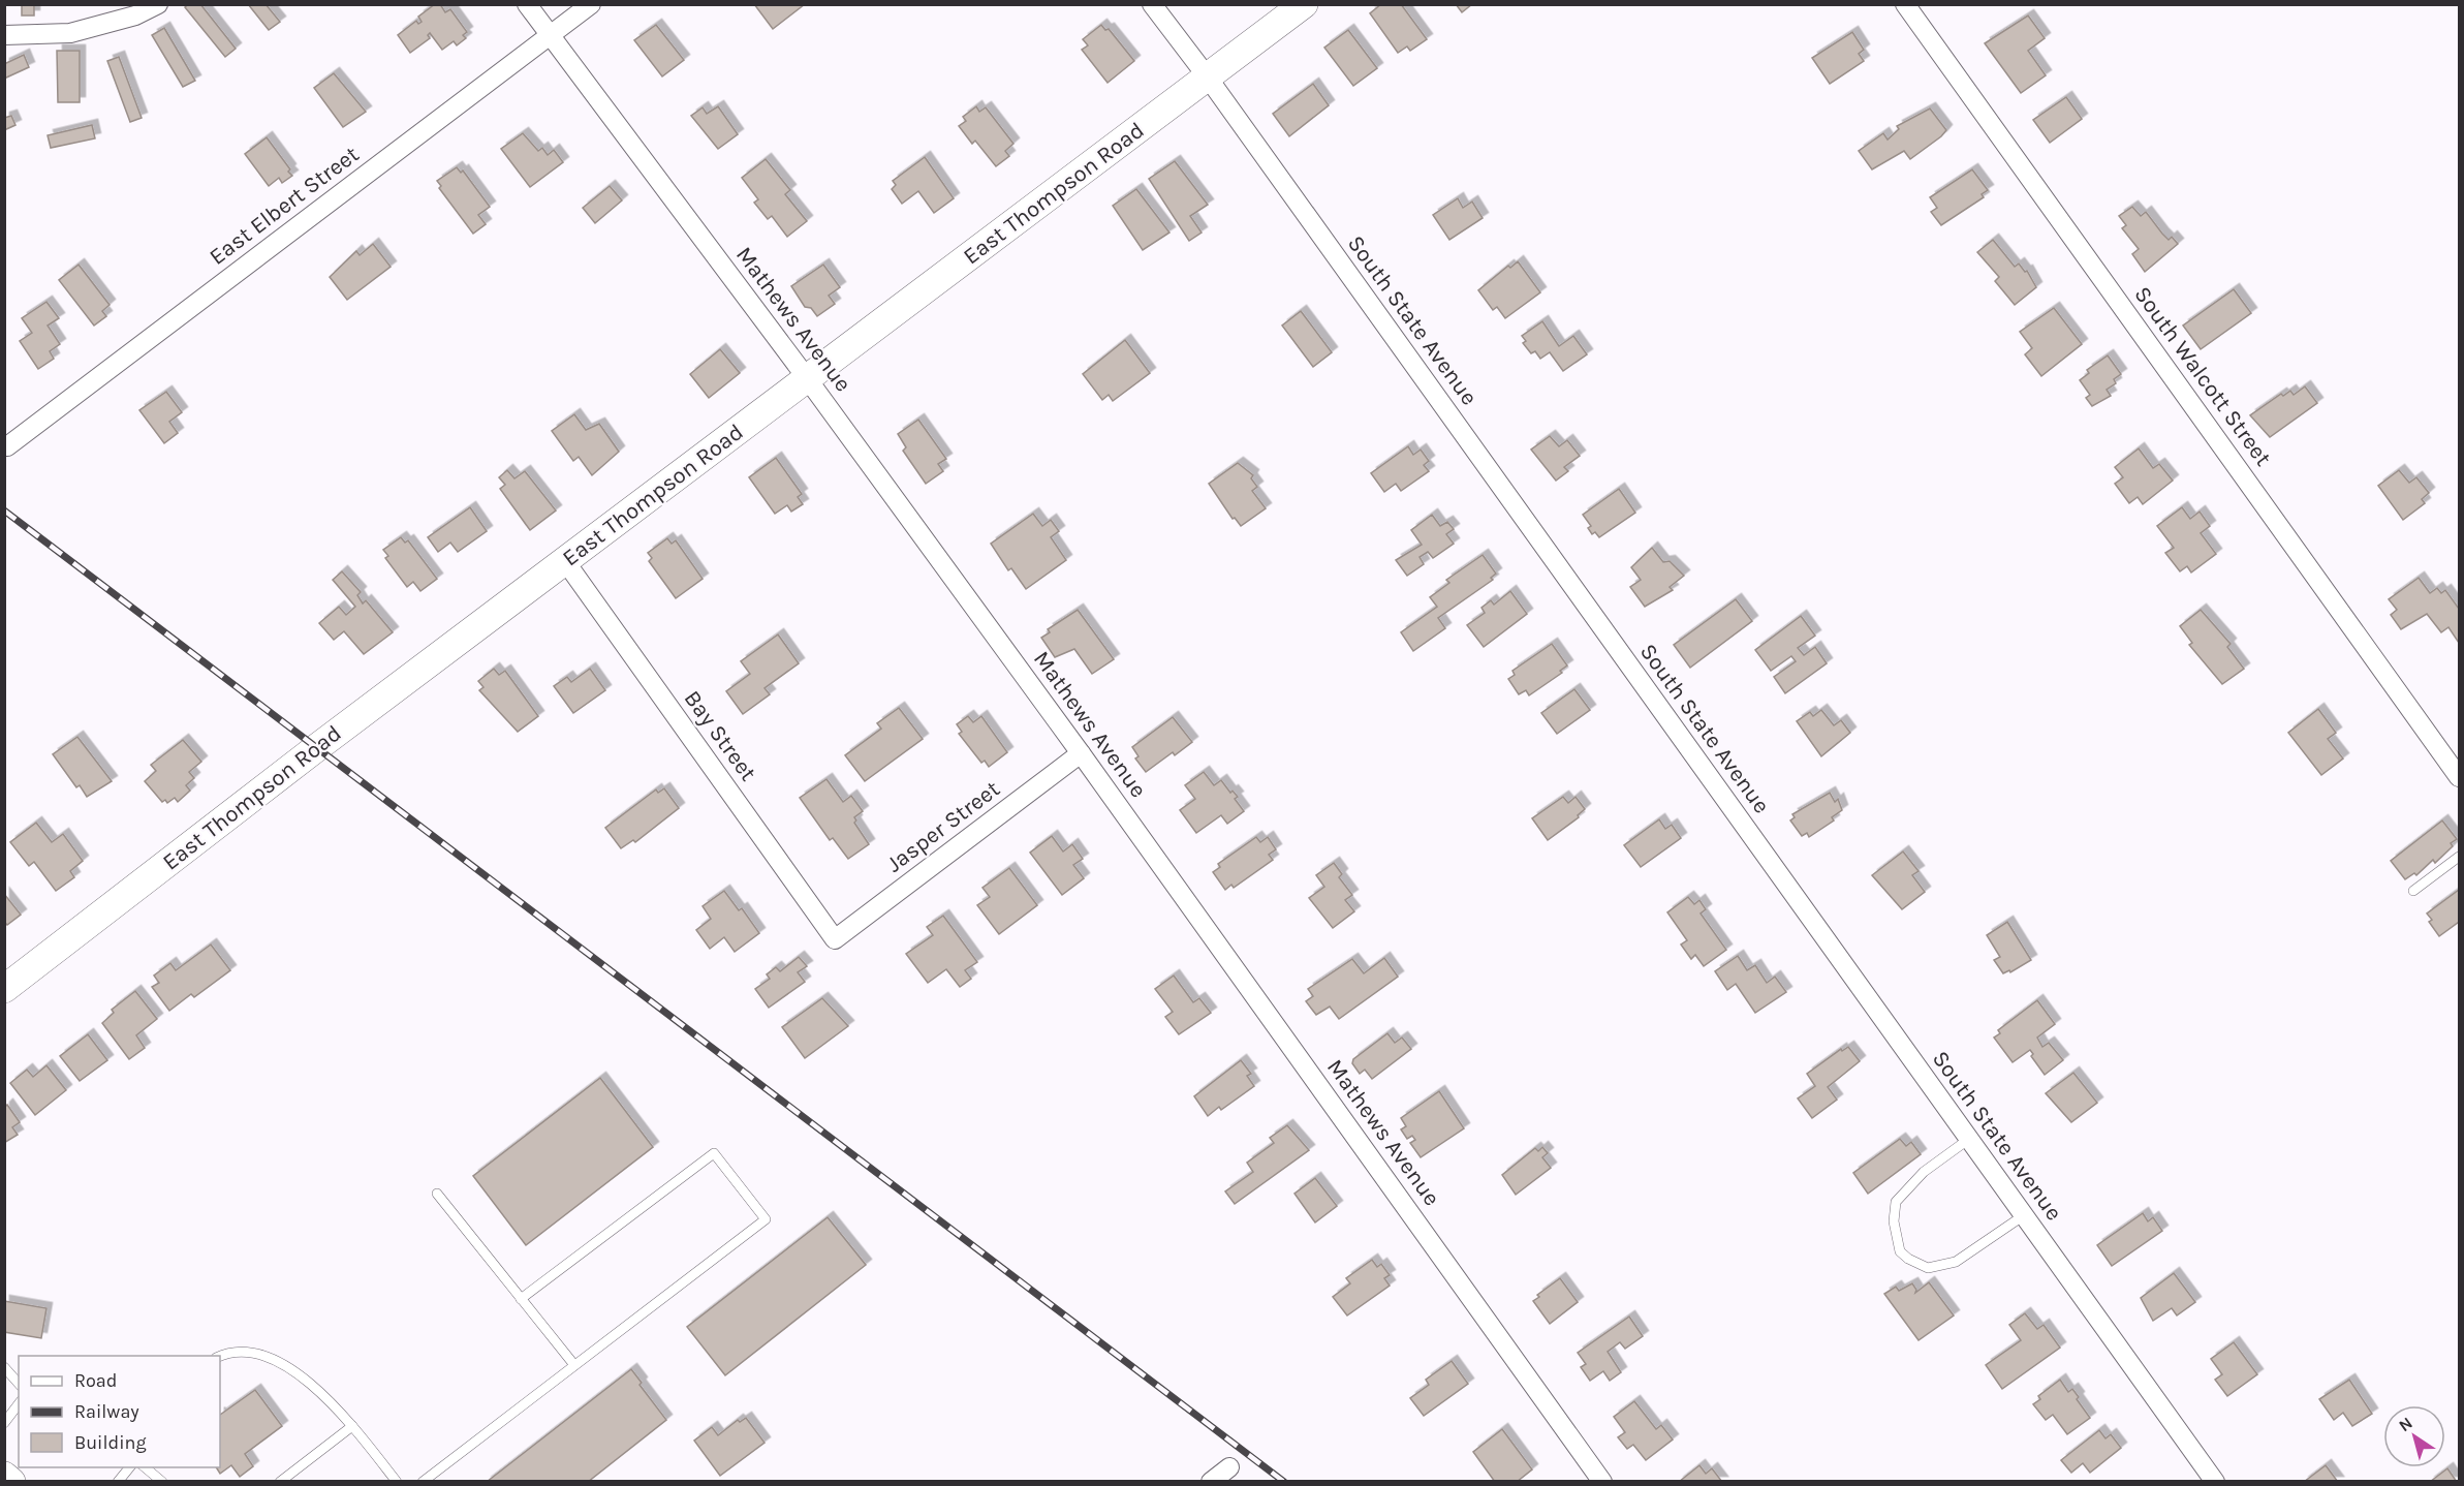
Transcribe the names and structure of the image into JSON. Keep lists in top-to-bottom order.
{
  "streets": {
    "main road": ["East Thompson Road"],
    "street": [
      "East Elbert Street",
      "Mathews Avenue",
      "South State Avenue",
      "South Walcott Street",
      "Bay Street",
      "Jasper Street"
    ]
  },
  "crossings": [
    ["East Thompson Road", "Mathews Avenue"],
    ["East Thompson Road", "South State Avenue"],
    ["East Thompson Road", "Bay Street"],
    ["East Elbert Street", "Mathews Avenue"],
    ["Mathews Avenue", "Jasper Street"],
    ["Bay Street", "Jasper Street"]
  ],
  "legend": ["Road", "Railway", "Building"],
  "north": "top left"
}
